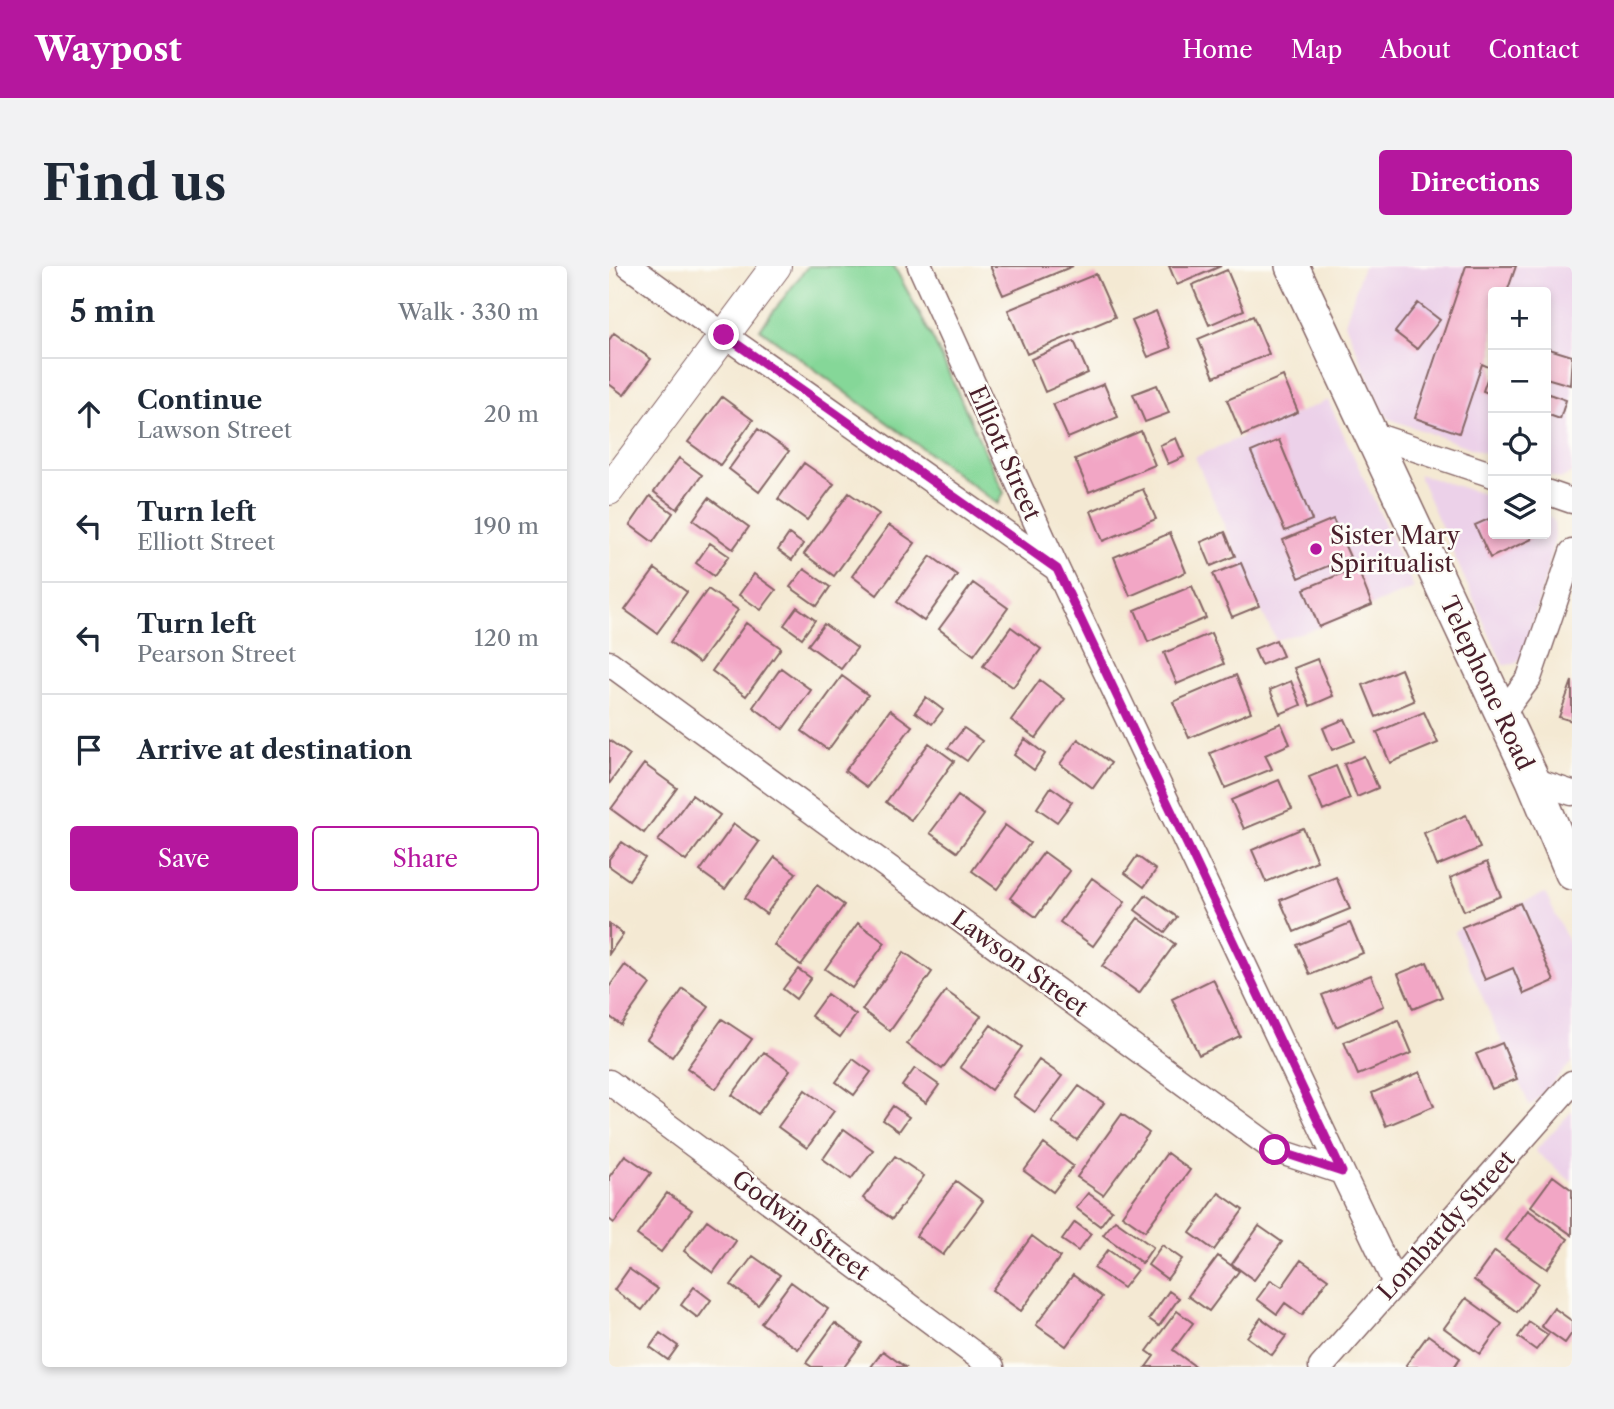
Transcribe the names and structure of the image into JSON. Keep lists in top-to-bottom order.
{
  "streets": {
    "main road": ["Telephone Road"],
    "street": [
      "Elliott Street",
      "Lawson Street",
      "Godwin Street",
      "Lombardy Street"
    ]
  },
  "crossings": [
    ["Elliott Street", "Lawson Street"]
  ],
  "places": ["Sister Mary Spiritualist"],
  "page": {
    "header": "Waypost",
    "nav": [
      "Home",
      "Map",
      "About",
      "Contact"
    ],
    "buttons": [
      "Directions",
      ["Save", "Share"]
    ],
    "title": "Find us",
    "heading": ["5 min", "Walk · 330 m"],
    "map_buttons": ["+", "−"],
    "list": [
      ["Continue", "Lawson Street", "20 m"],
      ["Turn left", "Elliott Street", "190 m"],
      ["Turn left", "Pearson Street", "120 m"],
      "Arrive at destination"
    ]
  }
}
